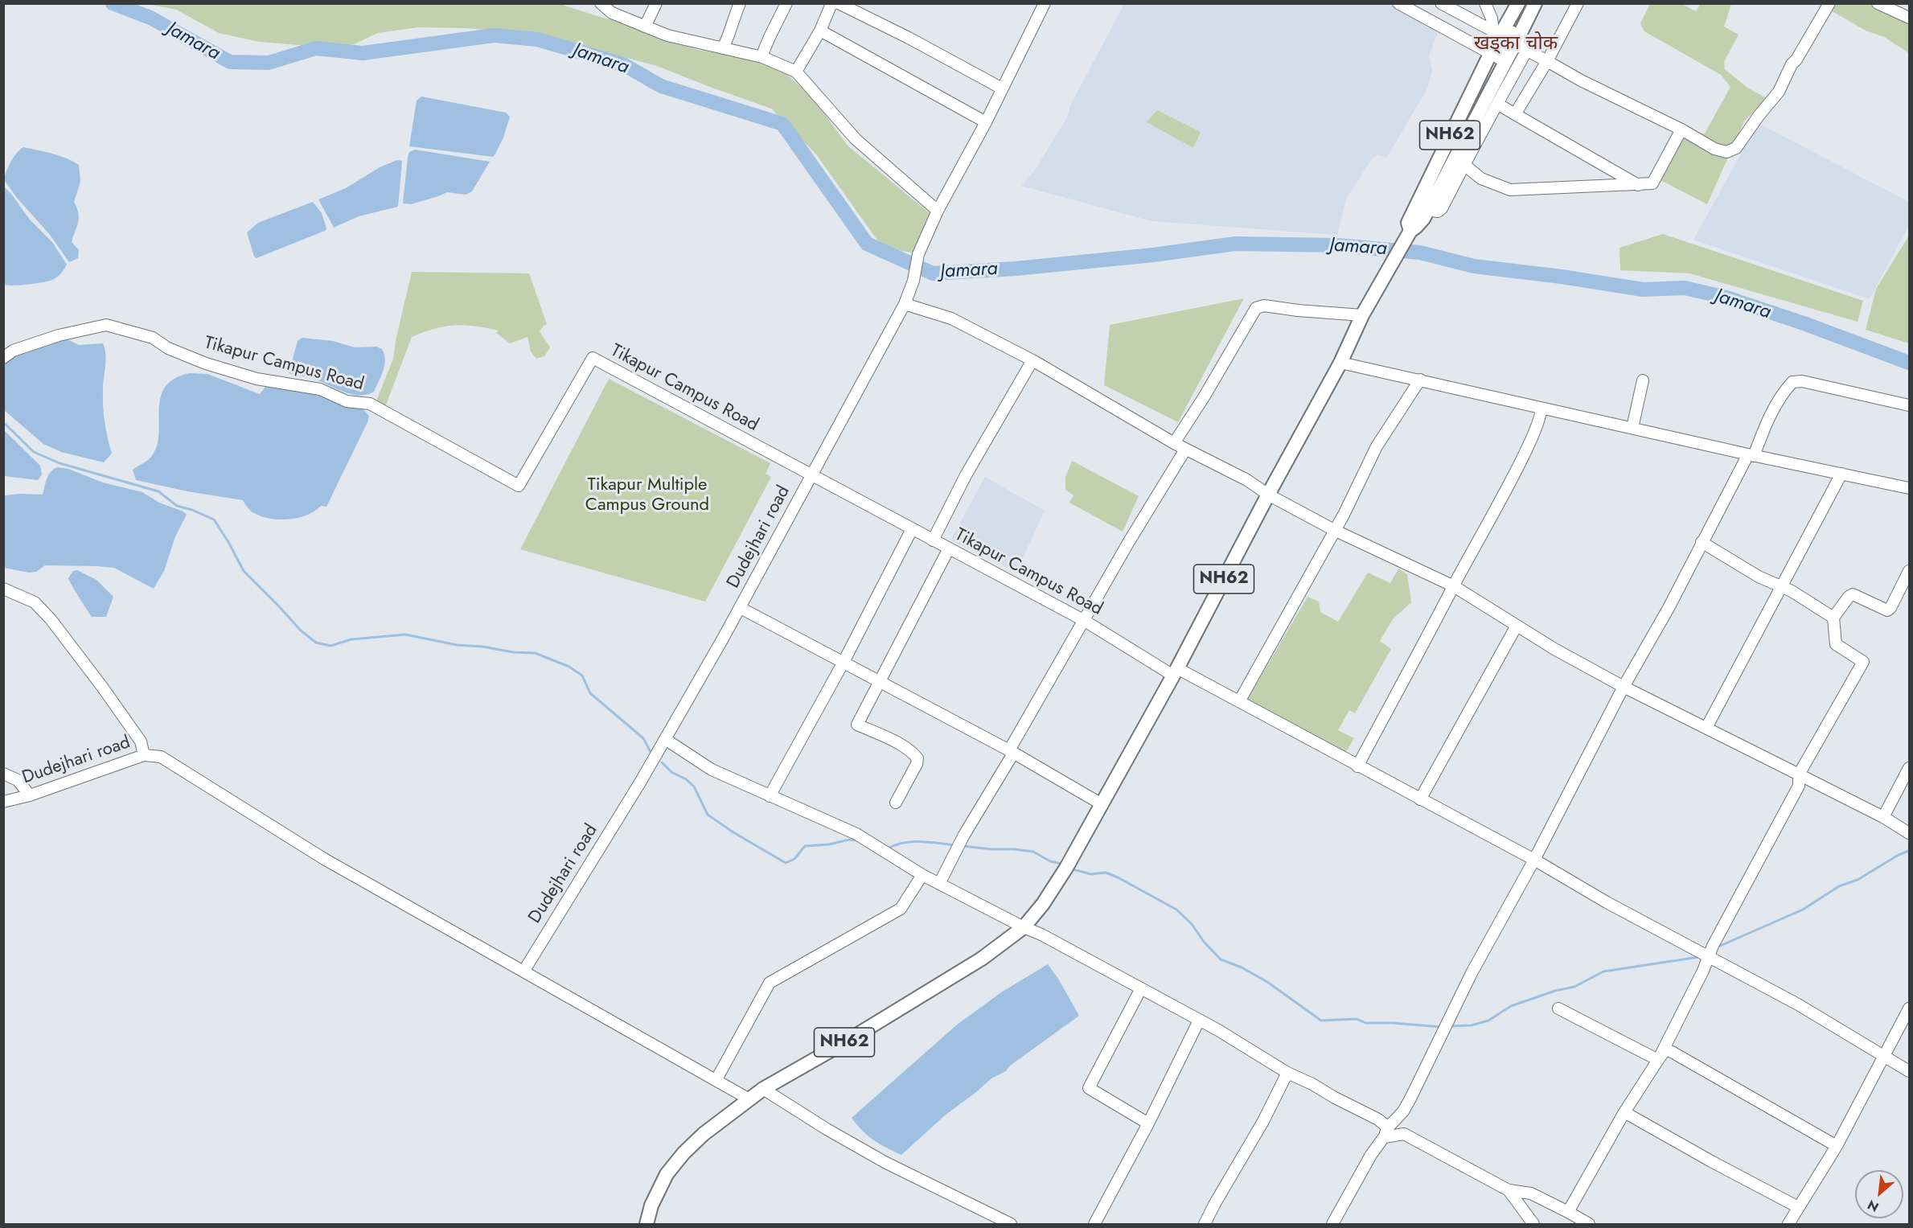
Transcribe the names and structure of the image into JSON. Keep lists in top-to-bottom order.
{
  "streets": {
    "main road": ["NH62"],
    "street": ["Tikapur Campus Road", "Dudejhari road"]
  },
  "crossings": [
    ["NH62", "Tikapur Campus Road"],
    ["Tikapur Campus Road", "Dudejhari road"]
  ],
  "districts": ["खड्का चोक"],
  "water": ["Jamara"],
  "parks": ["Tikapur Multiple Campus Ground"],
  "north": "bottom left"
}
